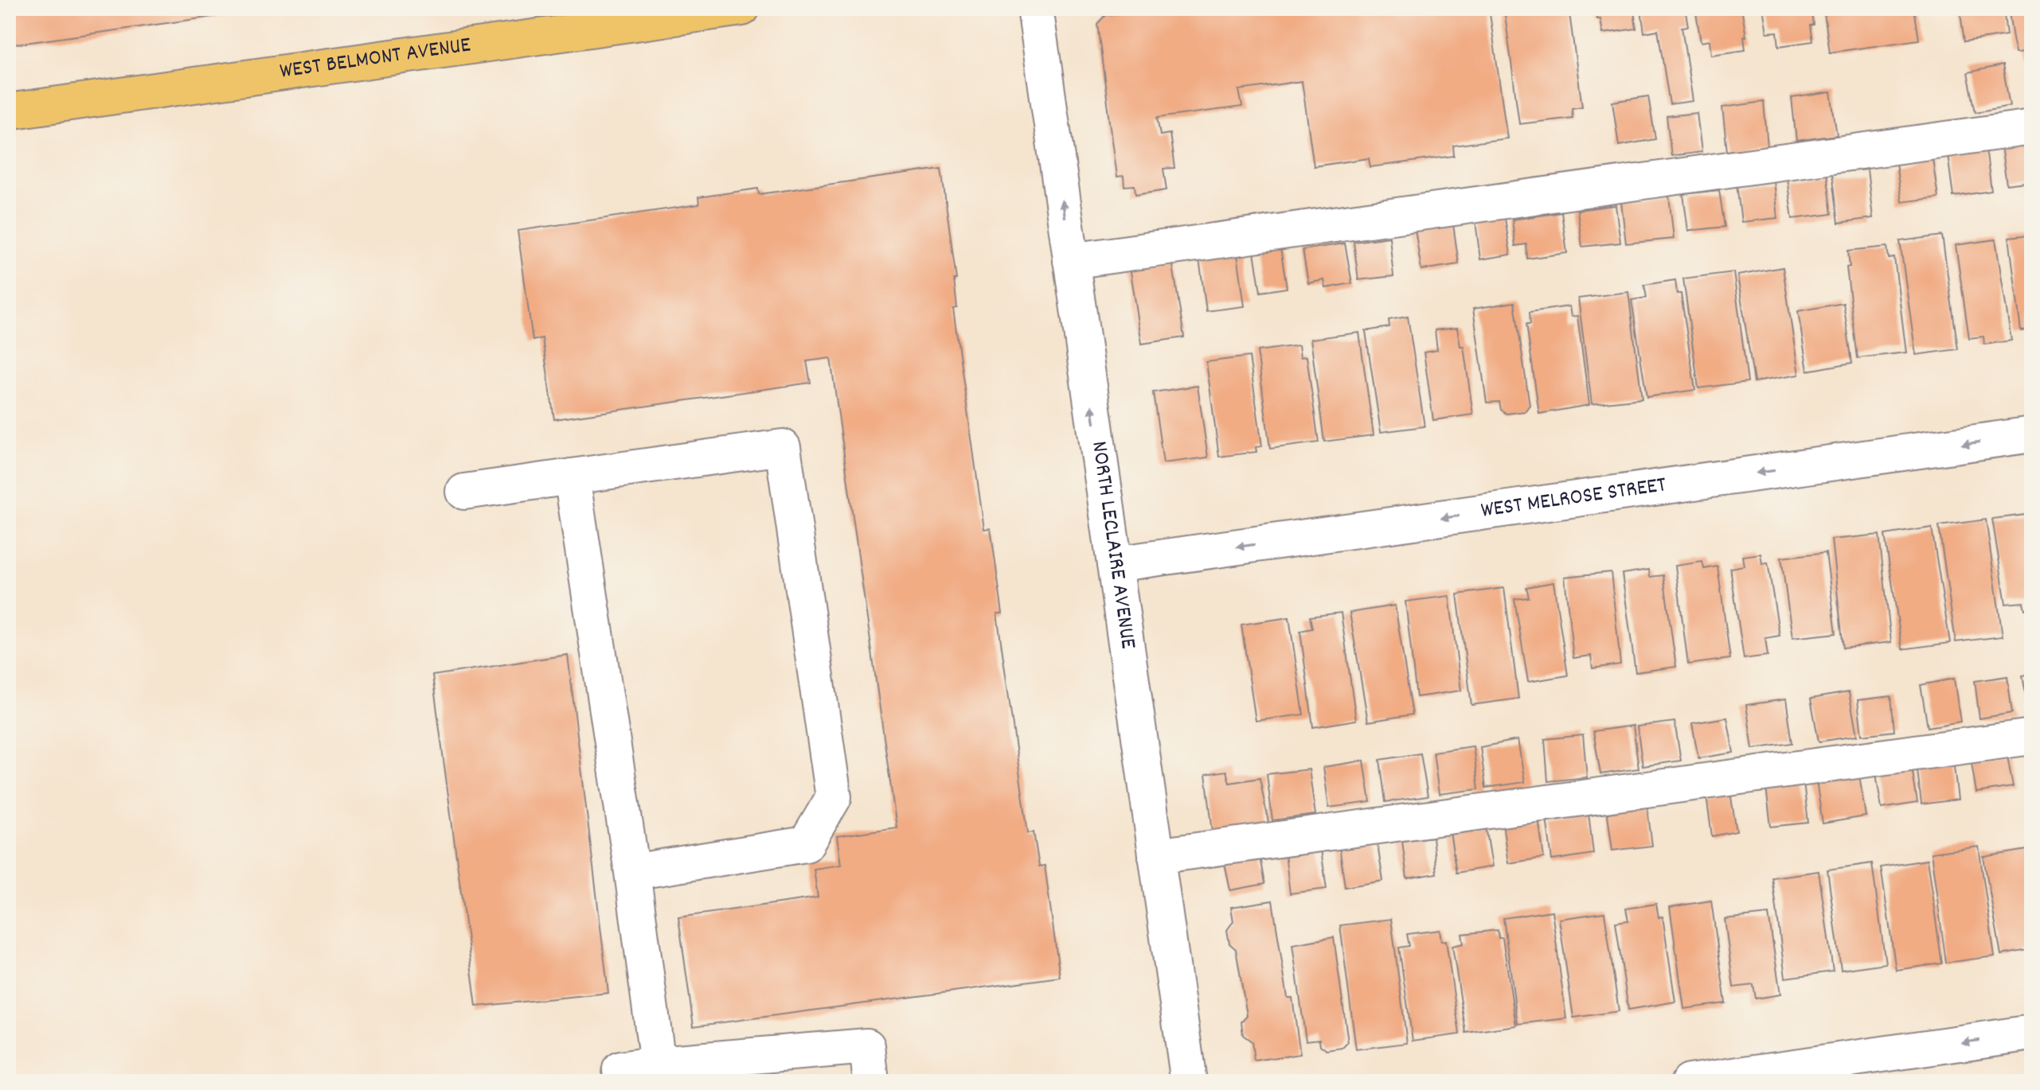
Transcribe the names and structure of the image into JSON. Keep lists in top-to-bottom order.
{
  "streets": {
    "main road": ["WEST BELMONT AVENUE"],
    "street": ["WEST MELROSE STREET", "NORTH LECLAIRE AVENUE"]
  },
  "crossings": [
    ["WEST MELROSE STREET", "NORTH LECLAIRE AVENUE"]
  ],
  "one_way": ["NORTH LECLAIRE AVENUE"]
}
